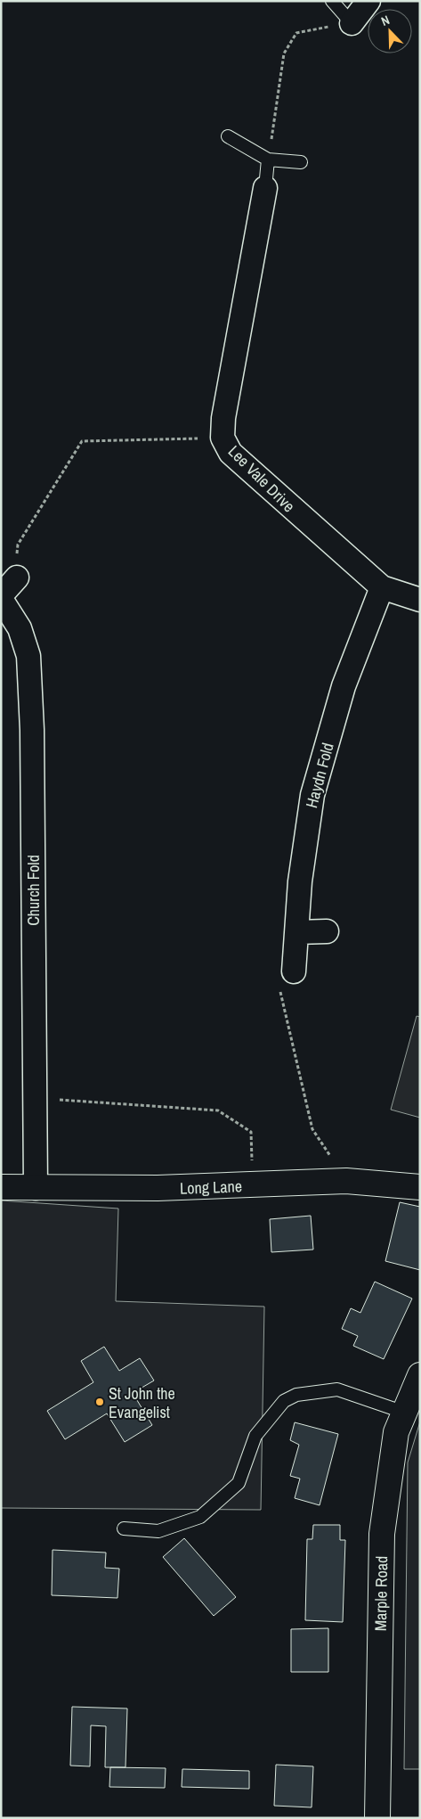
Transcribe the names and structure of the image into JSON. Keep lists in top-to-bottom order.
{
  "streets": {
    "main road": ["Long Lane", "Marple Road"],
    "street": ["Lee Vale Drive", "Haydn Fold", "Church Fold"]
  },
  "crossings": [
    ["Lee Vale Drive", "Haydn Fold"],
    ["Church Fold", "Long Lane"]
  ],
  "places": ["St John the Evangelist"],
  "north": "top left"
}
